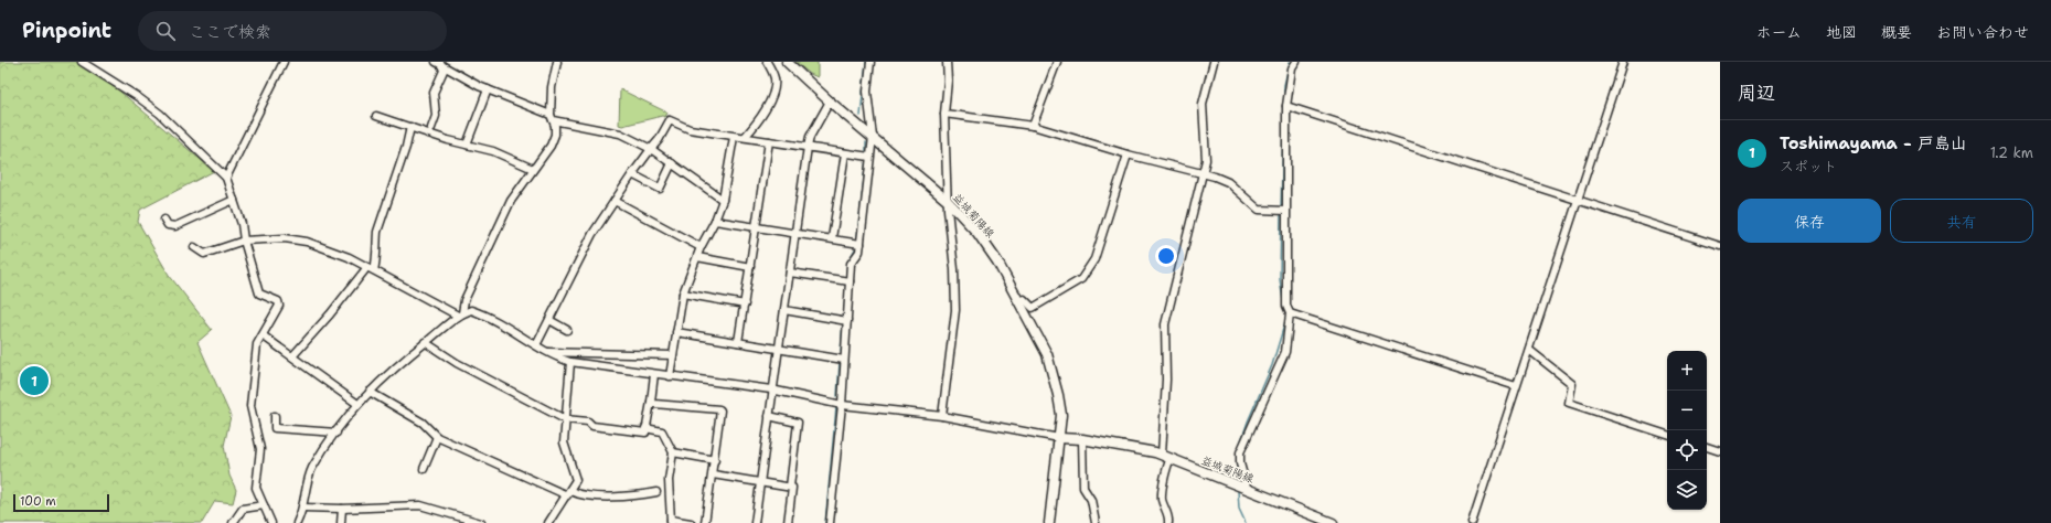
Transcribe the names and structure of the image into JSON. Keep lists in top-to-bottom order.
{
  "streets": {
    "main road": ["益城菊陽線"]
  },
  "scale_bar": "100 m",
  "page": {
    "header": "Pinpoint",
    "search": "ここで検索",
    "nav": [
      "ホーム",
      "地図",
      "概要",
      "お問い合わせ"
    ],
    "heading": "周辺",
    "list": [
      {
        "mark": "1",
        "name": "Toshimayama - 戸島山",
        "note": "スポット",
        "value": "1.2 km"
      }
    ],
    "buttons": ["保存", "共有"],
    "map_buttons": ["+", "−"],
    "pins": "1",
    "scale": "100 m"
  }
}
